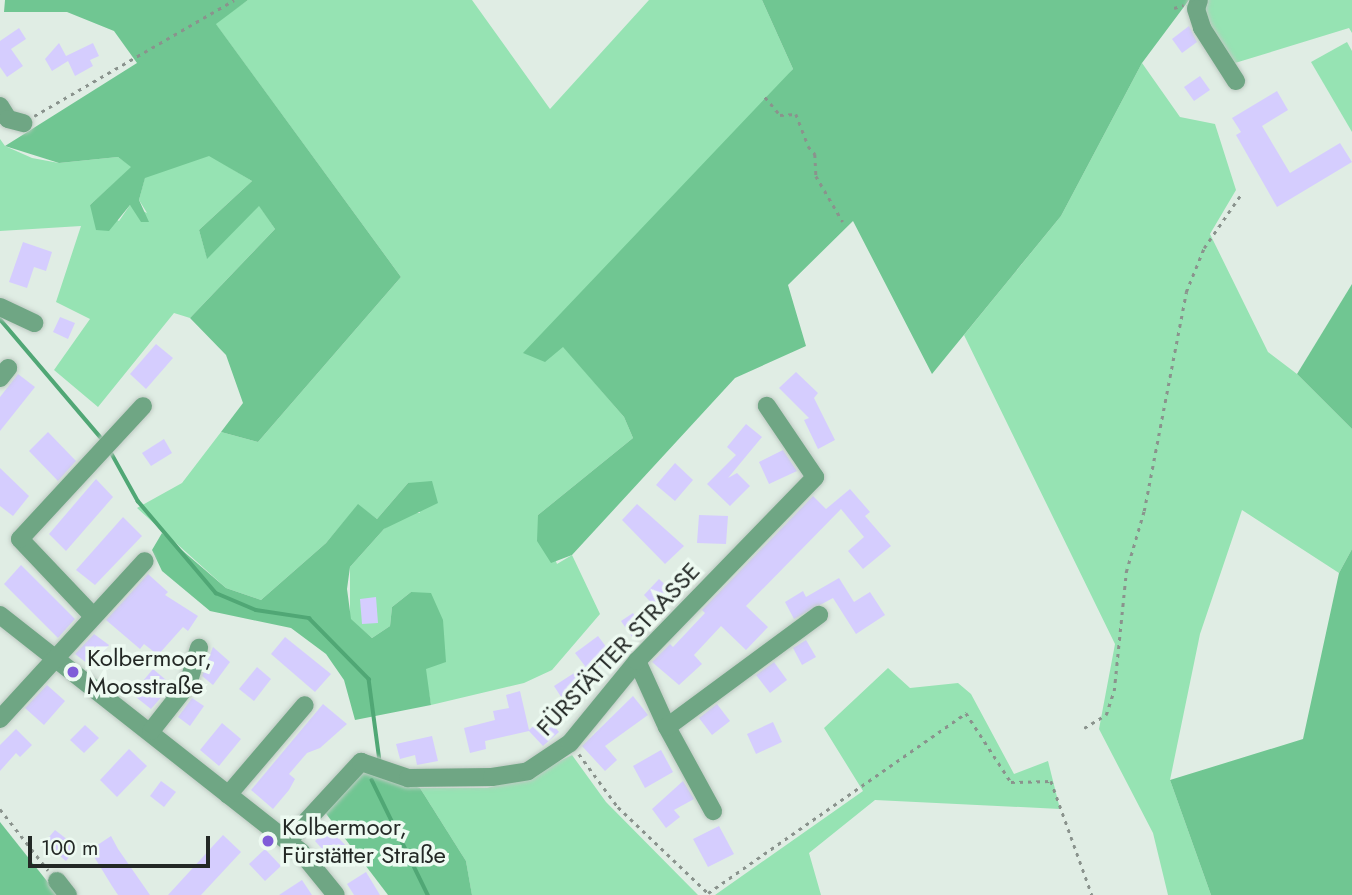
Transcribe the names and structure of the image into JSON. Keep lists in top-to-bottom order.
{
  "streets": {
    "street": ["FÜRSTÄTTER STRASSE"]
  },
  "places": ["Kolbermoor, Moosstraße", "Kolbermoor, Fürstätter Straße"],
  "scale_bar": "100 m"
}
